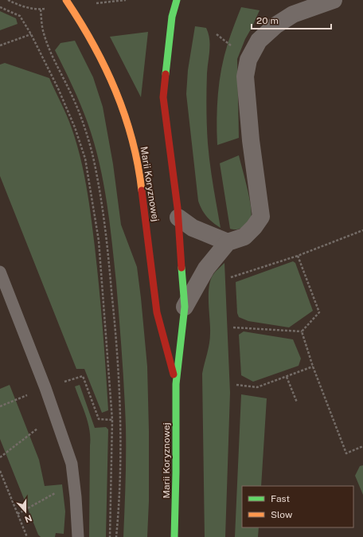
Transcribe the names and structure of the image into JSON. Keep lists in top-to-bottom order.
{
  "streets": {
    "street": ["Marii Koryznowej"]
  },
  "legend": ["Fast", "Slow"],
  "scale_bar": "20 m",
  "north": "bottom"
}
